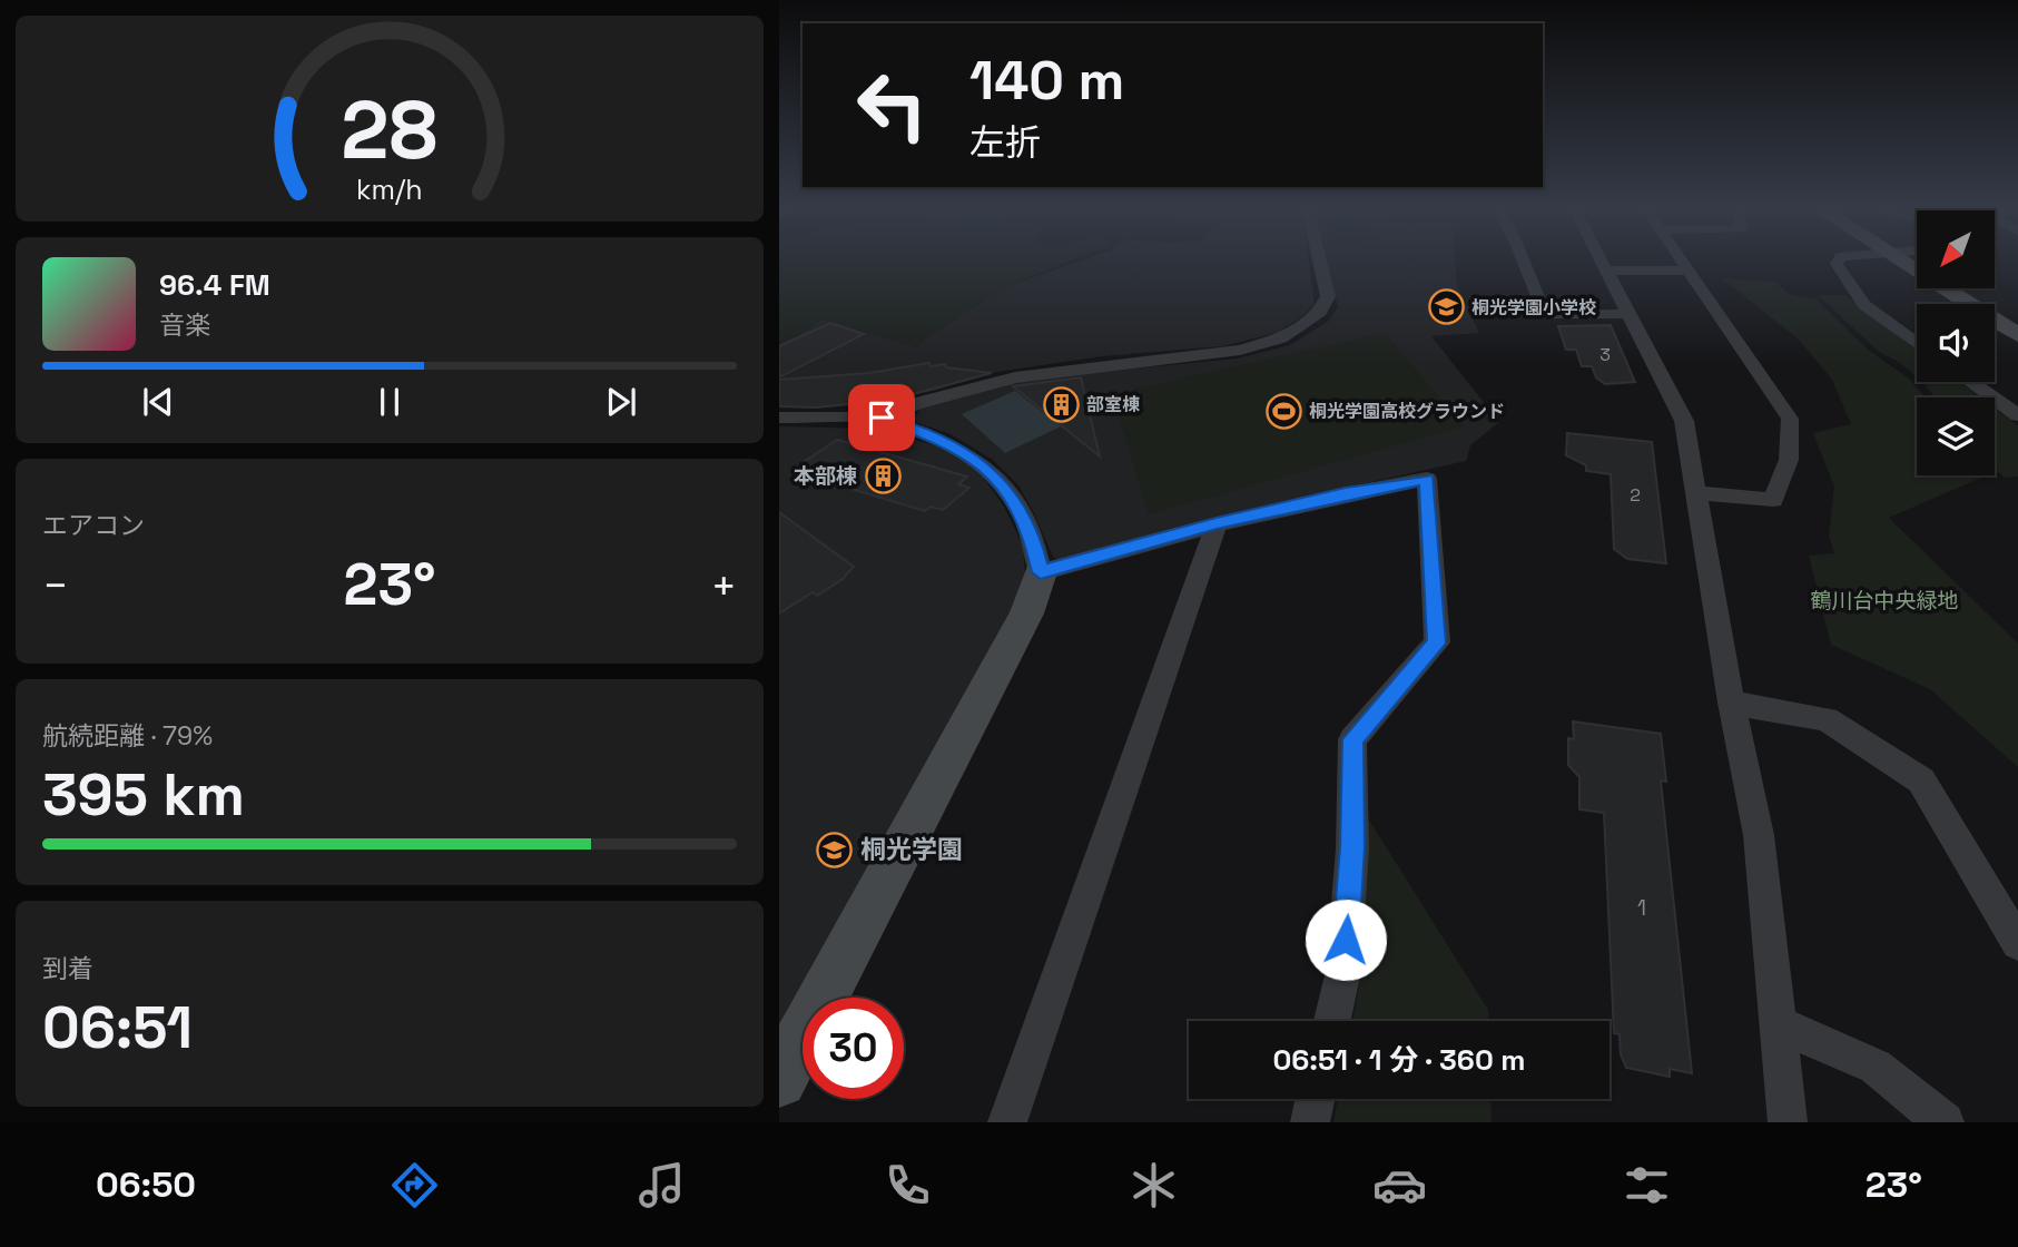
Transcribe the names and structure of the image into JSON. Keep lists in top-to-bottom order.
{
  "parks": ["鶴川台中央緑地"],
  "places": {
    "school or university": ["桐光学園小学校", "桐光学園"],
    "building": ["部室棟", "本部棟"],
    "sports": ["桐光学園高校グラウンド"]
  },
  "house_numbers": ["3", "2", "1"],
  "north": "bottom left",
  "page": {
    "turn": ["140 m", "左折"],
    "song": ["96.4 FM", "音楽"],
    "tile": [
      "エアコン",
      ["航続距離 · 79%", "395 km"],
      ["到着", "06:51"]
    ],
    "heat": ["−", "23°", "+"],
    "limit": "30",
    "trip": "06:51 · 1 分 · 360 m",
    "tabs": ["06:50", "23°"],
    "gauge": ["28", "km/h"]
  }
}
